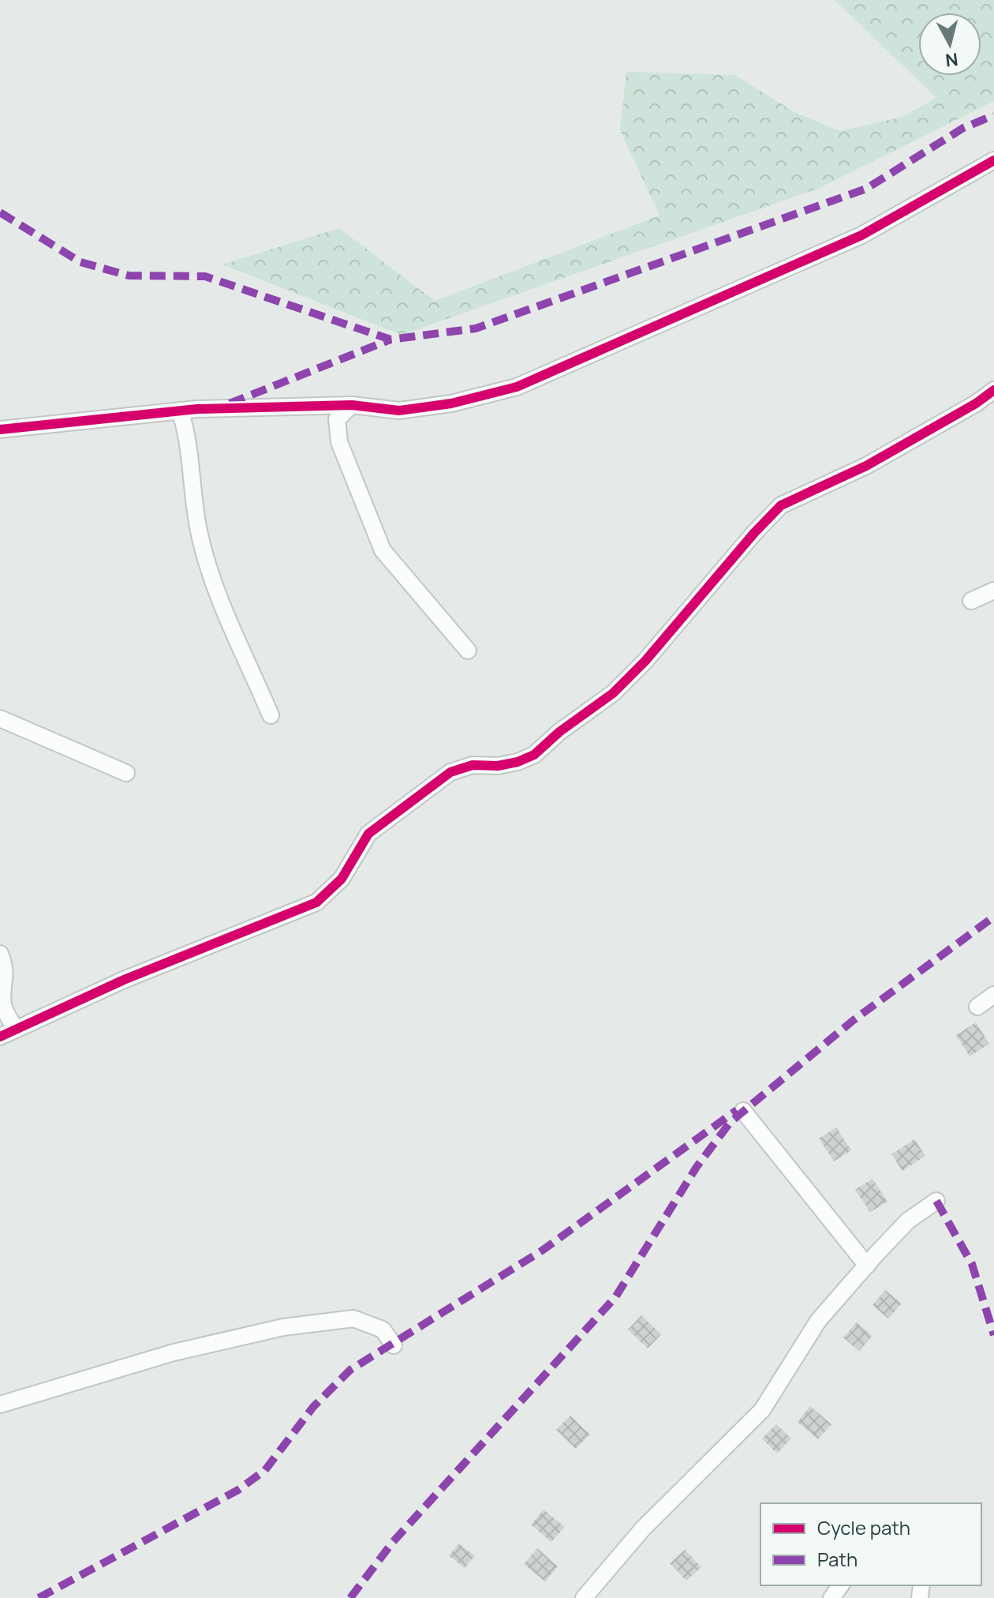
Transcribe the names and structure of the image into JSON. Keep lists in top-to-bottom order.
{
  "legend": ["Cycle path", "Path"],
  "north": "bottom"
}
